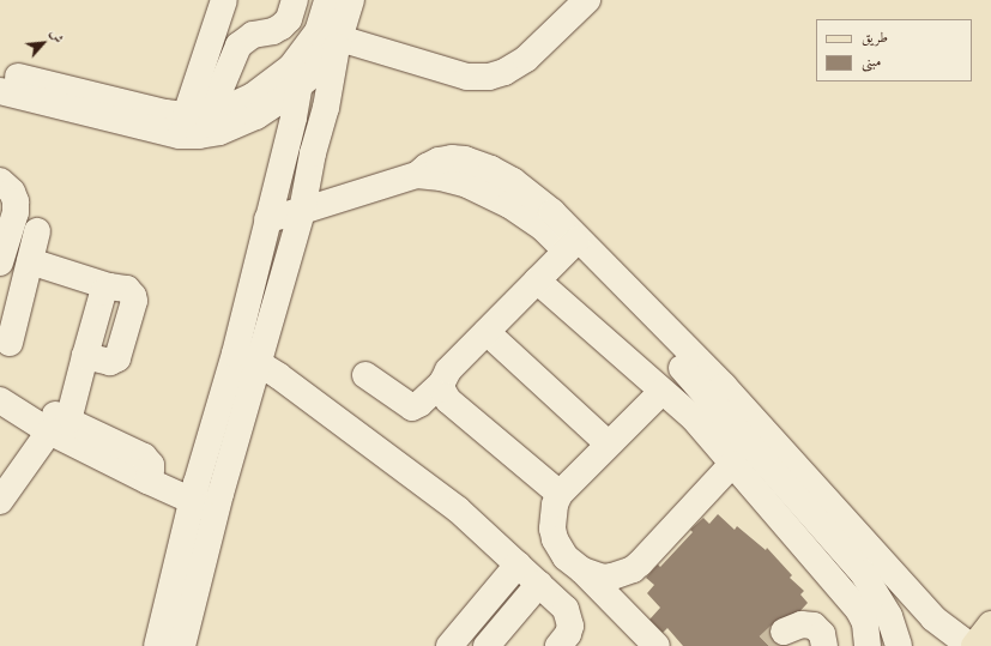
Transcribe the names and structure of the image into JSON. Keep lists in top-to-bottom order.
{
  "legend": ["طريق", "مبنى"],
  "north": "top right"
}
